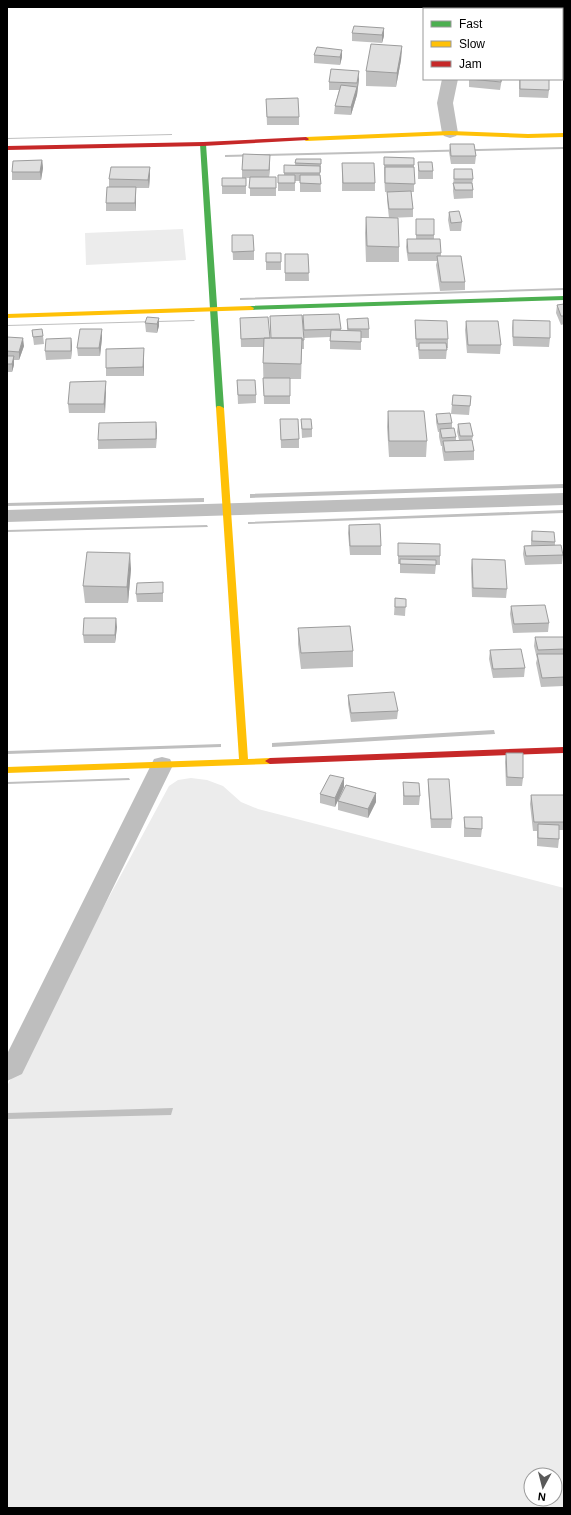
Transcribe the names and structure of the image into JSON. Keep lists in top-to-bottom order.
{
  "legend": ["Fast", "Slow", "Jam"],
  "north": "bottom"
}
